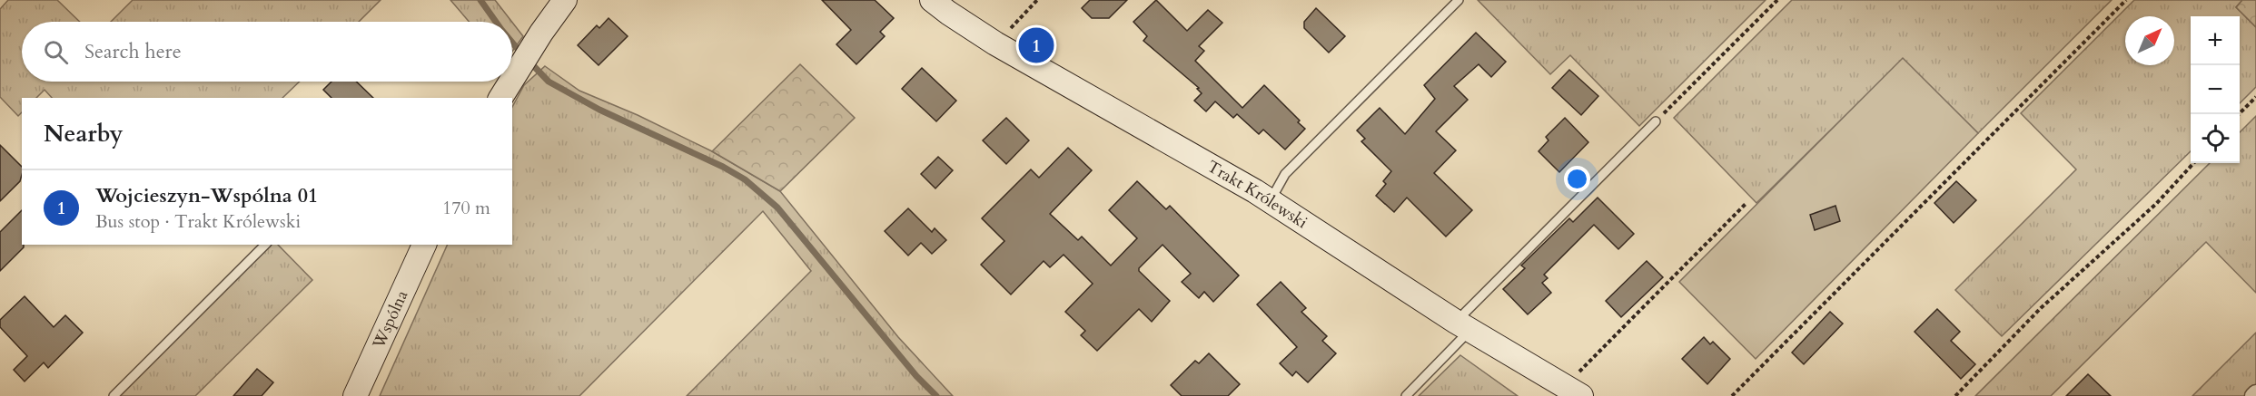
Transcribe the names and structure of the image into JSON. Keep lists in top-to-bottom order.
{
  "streets": {
    "street": ["Trakt Królewski", "Wspólna"]
  },
  "north": "top right",
  "page": {
    "map_buttons": ["+", "−"],
    "search": "Search here",
    "pins": "1",
    "heading": "Nearby",
    "list": [
      {
        "mark": "1",
        "name": "Wojcieszyn-Wspólna 01",
        "note": "Bus stop · Trakt Królewski",
        "value": "170 m"
      }
    ]
  }
}
